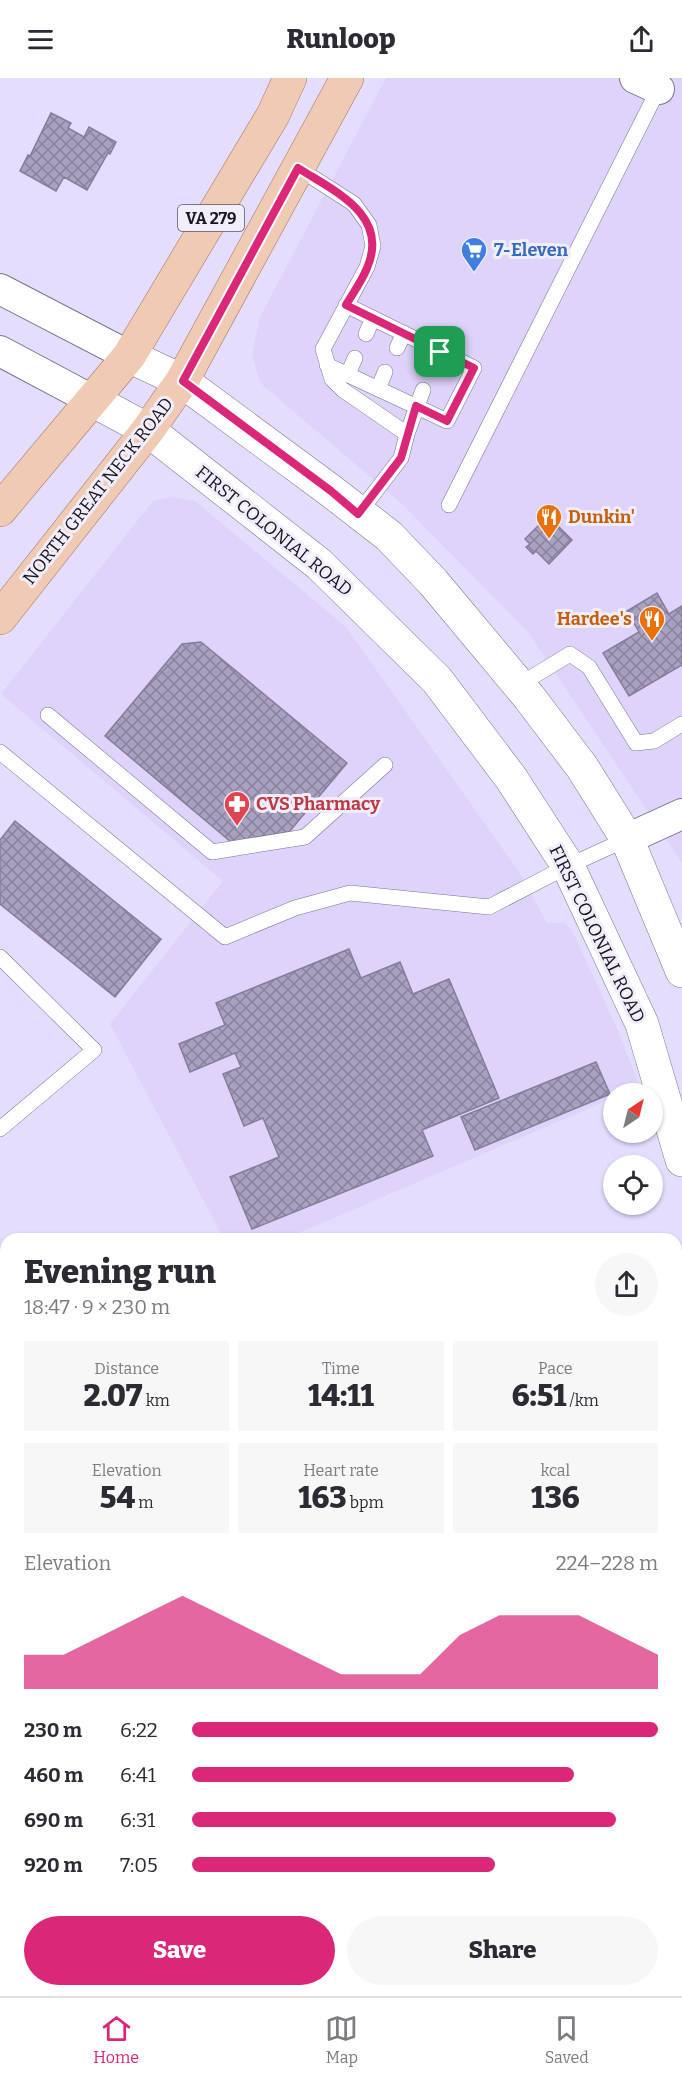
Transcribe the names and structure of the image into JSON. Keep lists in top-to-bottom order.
{
  "streets": {
    "main road": ["VA 279", "NORTH GREAT NECK ROAD", "FIRST COLONIAL ROAD"]
  },
  "crossings": [
    ["VA 279", "FIRST COLONIAL ROAD"],
    ["NORTH GREAT NECK ROAD", "FIRST COLONIAL ROAD"]
  ],
  "places": {
    "supermarket": ["7-Eleven"],
    "restaurant": ["Dunkin'", "Hardee's"],
    "pharmacy": ["CVS Pharmacy"]
  },
  "north": "top right",
  "page": {
    "header": "Runloop",
    "heading": ["Evening run", "18:47 · 9 × 230 m"],
    "stats": [
      ["Distance", "2.07 km"],
      ["Time", "14:11"],
      ["Pace", "6:51 /km"],
      ["Elevation", "54 m"],
      ["Heart rate", "163 bpm"],
      ["kcal", "136"]
    ],
    "chart": ["Elevation", "224–228 m"],
    "list": [
      {
        "name": "230 m",
        "note": "6:22"
      },
      {
        "name": "460 m",
        "note": "6:41"
      },
      {
        "name": "690 m",
        "note": "6:31"
      },
      {
        "name": "920 m",
        "note": "7:05"
      }
    ],
    "buttons": ["Save", "Share"],
    "tabs": ["Home", "Map", "Saved"]
  }
}
